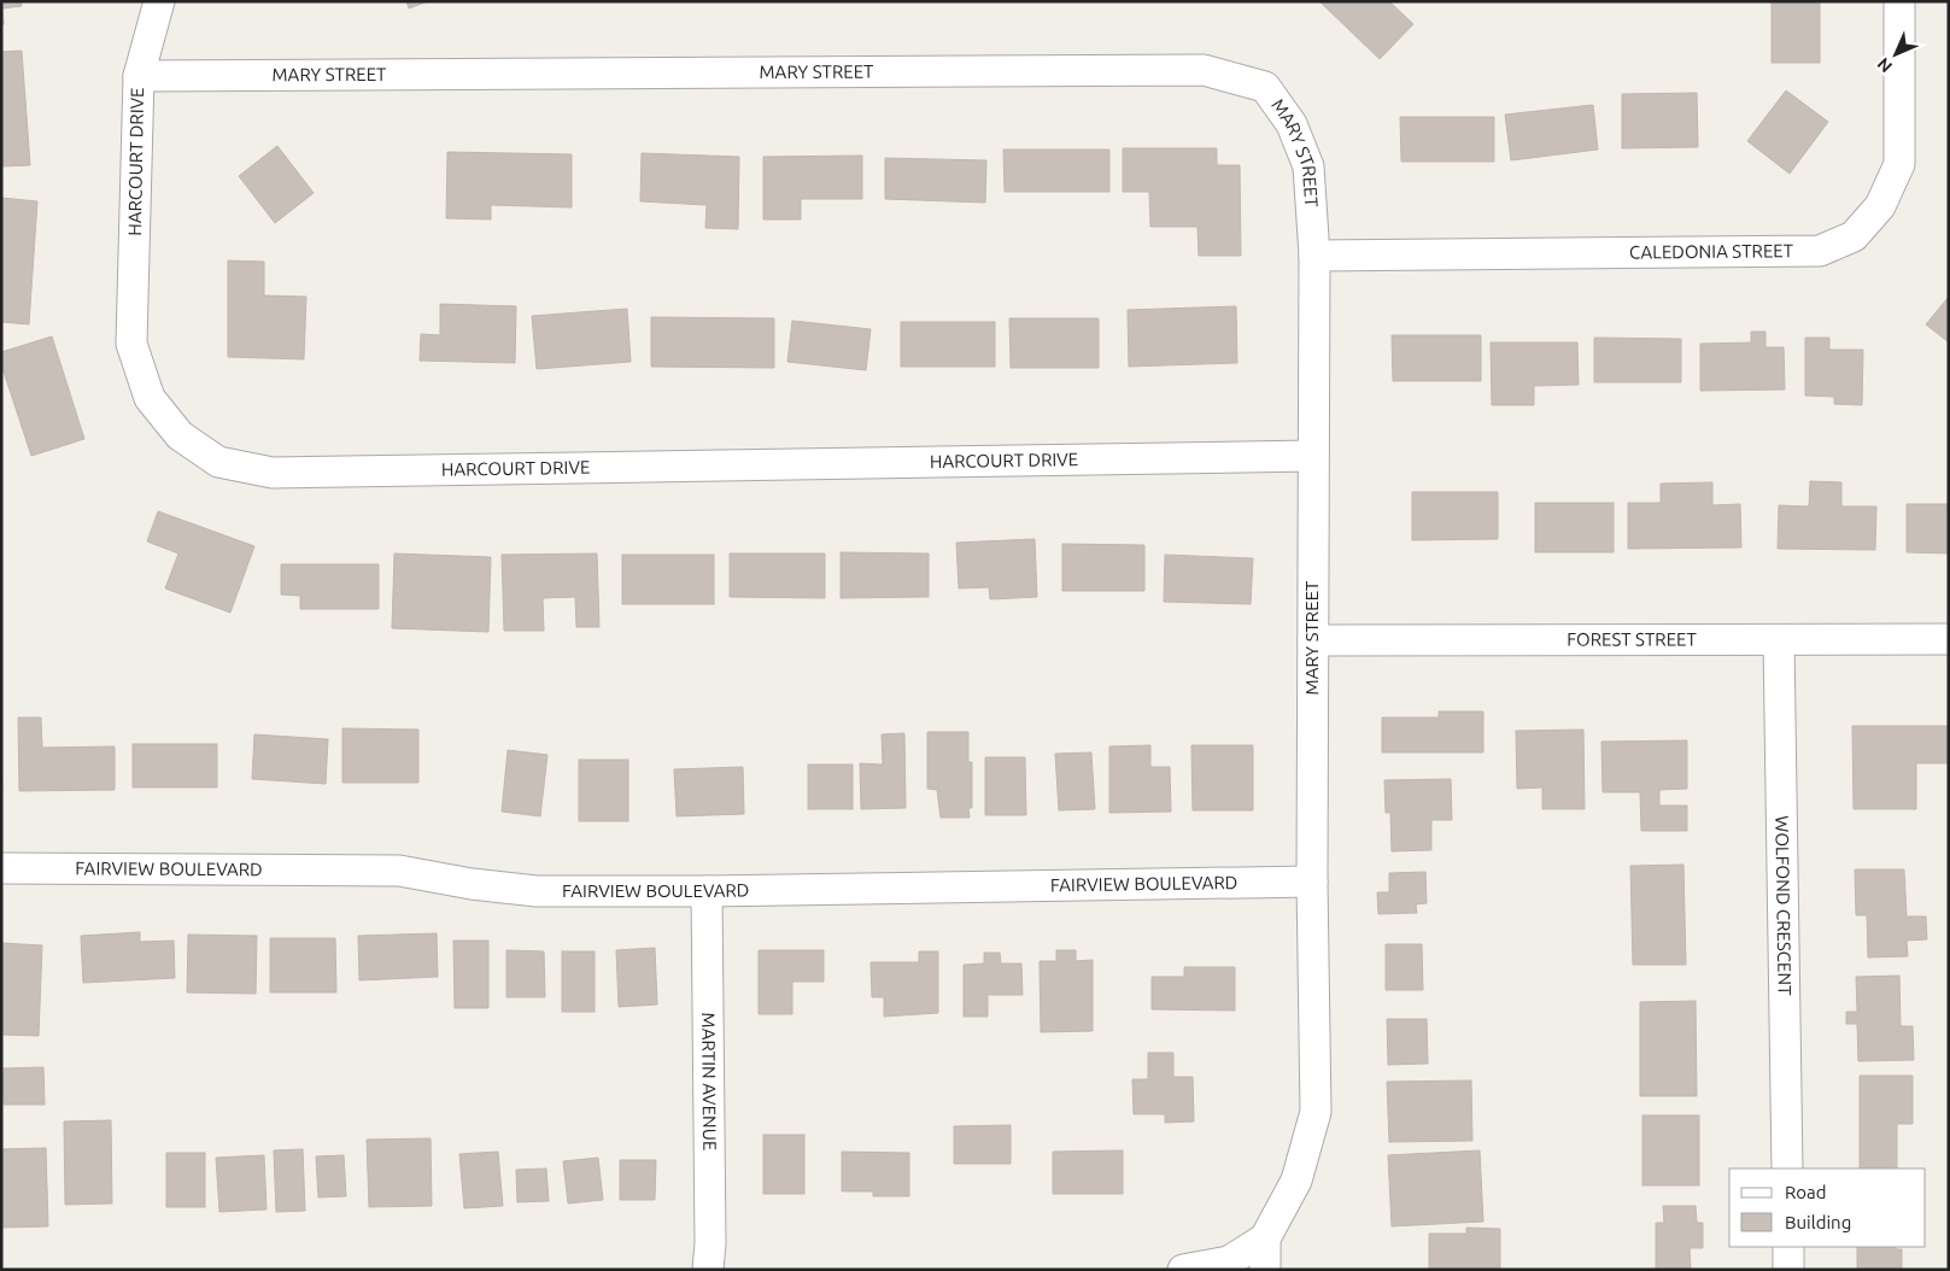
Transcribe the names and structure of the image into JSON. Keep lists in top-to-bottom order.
{
  "streets": {
    "street": [
      "MARY STREET",
      "HARCOURT DRIVE",
      "CALEDONIA STREET",
      "FOREST STREET",
      "FAIRVIEW BOULEVARD",
      "WOLFOND CRESCENT",
      "MARTIN AVENUE"
    ]
  },
  "crossings": [
    ["MARY STREET", "HARCOURT DRIVE"],
    ["MARY STREET", "CALEDONIA STREET"],
    ["MARY STREET", "FOREST STREET"],
    ["MARY STREET", "FAIRVIEW BOULEVARD"],
    ["FOREST STREET", "WOLFOND CRESCENT"],
    ["FAIRVIEW BOULEVARD", "MARTIN AVENUE"]
  ],
  "legend": ["Road", "Building"],
  "north": "bottom left"
}
